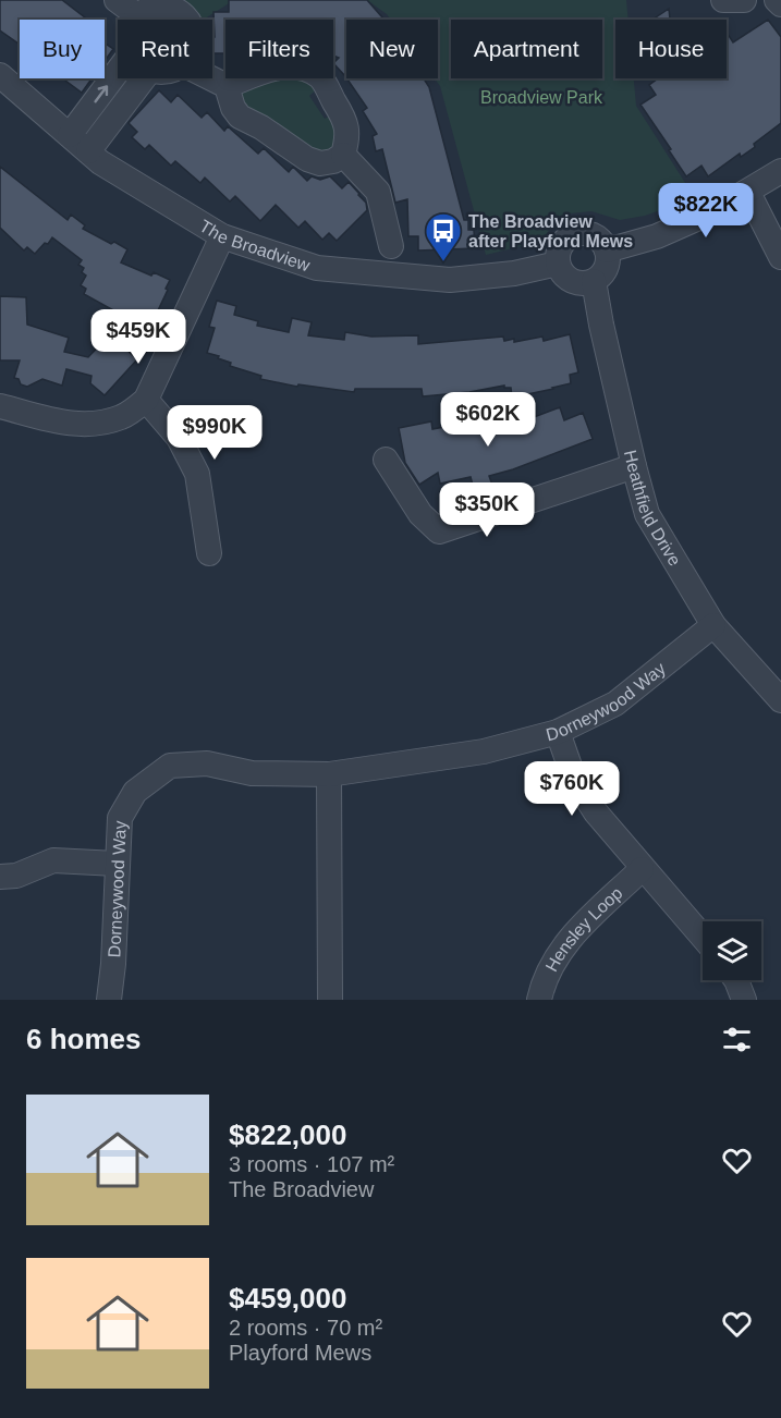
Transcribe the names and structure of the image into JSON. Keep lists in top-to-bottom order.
{
  "streets": {
    "street": [
      "The Broadview",
      "Heathfield Drive",
      "Dorneywood Way",
      "Hensley Loop"
    ]
  },
  "crossings": [
    ["The Broadview", "Heathfield Drive"],
    ["Heathfield Drive", "Dorneywood Way"]
  ],
  "parks": ["Broadview Park"],
  "places": {
    "bus stop": ["The Broadview after Playford Mews"]
  },
  "page": {
    "chip": [
      "Buy",
      "Rent",
      "Filters",
      "New",
      "Apartment",
      "House"
    ],
    "price": [
      "$822K",
      "$459K",
      "$602K",
      "$990K",
      "$350K",
      "$760K"
    ],
    "heading": "6 homes",
    "list": [
      {
        "name": "$822,000",
        "note": "3 rooms · 107 m² · The Broadview"
      },
      {
        "name": "$459,000",
        "note": "2 rooms · 70 m² · Playford Mews"
      }
    ]
  }
}
